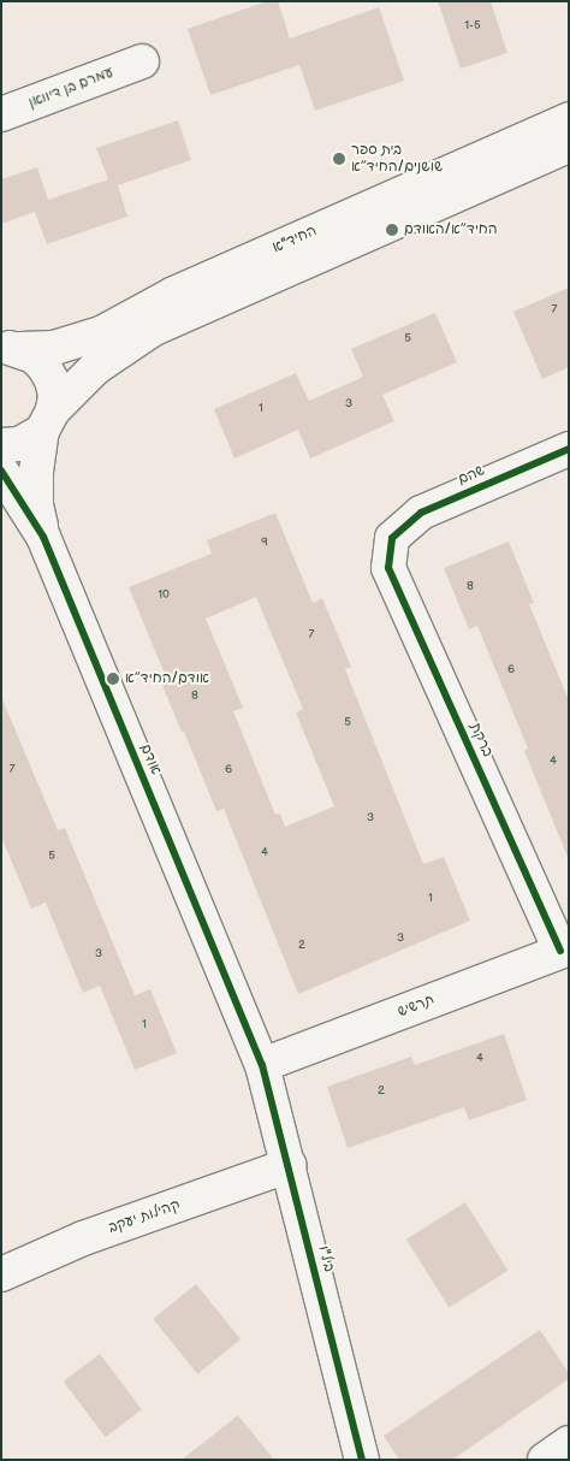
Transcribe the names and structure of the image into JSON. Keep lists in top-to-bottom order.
{
  "streets": {
    "street": [
      "עמרם בן דיוואן",
      "החיד\"א",
      "שהם",
      "ברקת",
      "אודם",
      "תרשיש",
      "קהילות יעקב",
      "ביל\"ו"
    ]
  },
  "crossings": [
    ["החיד\"א", "אודם"],
    ["שהם", "ברקת"],
    ["ברקת", "תרשיש"],
    ["אודם", "תרשיש"],
    ["אודם", "ביל\"ו"],
    ["תרשיש", "ביל\"ו"],
    ["קהילות יעקב", "ביל\"ו"]
  ],
  "places": ["בית ספר שושנים/החיד״א", "החיד״א/האודם", "אודם/החיד״א"],
  "house_numbers": [
    "1-5",
    "7",
    "5",
    "3",
    "1",
    "9",
    "8",
    "10",
    "7",
    "6",
    "8",
    "5",
    "4",
    "7",
    "6",
    "3",
    "4",
    "5",
    "1",
    "3",
    "2",
    "3",
    "1",
    "4",
    "2"
  ]
}
